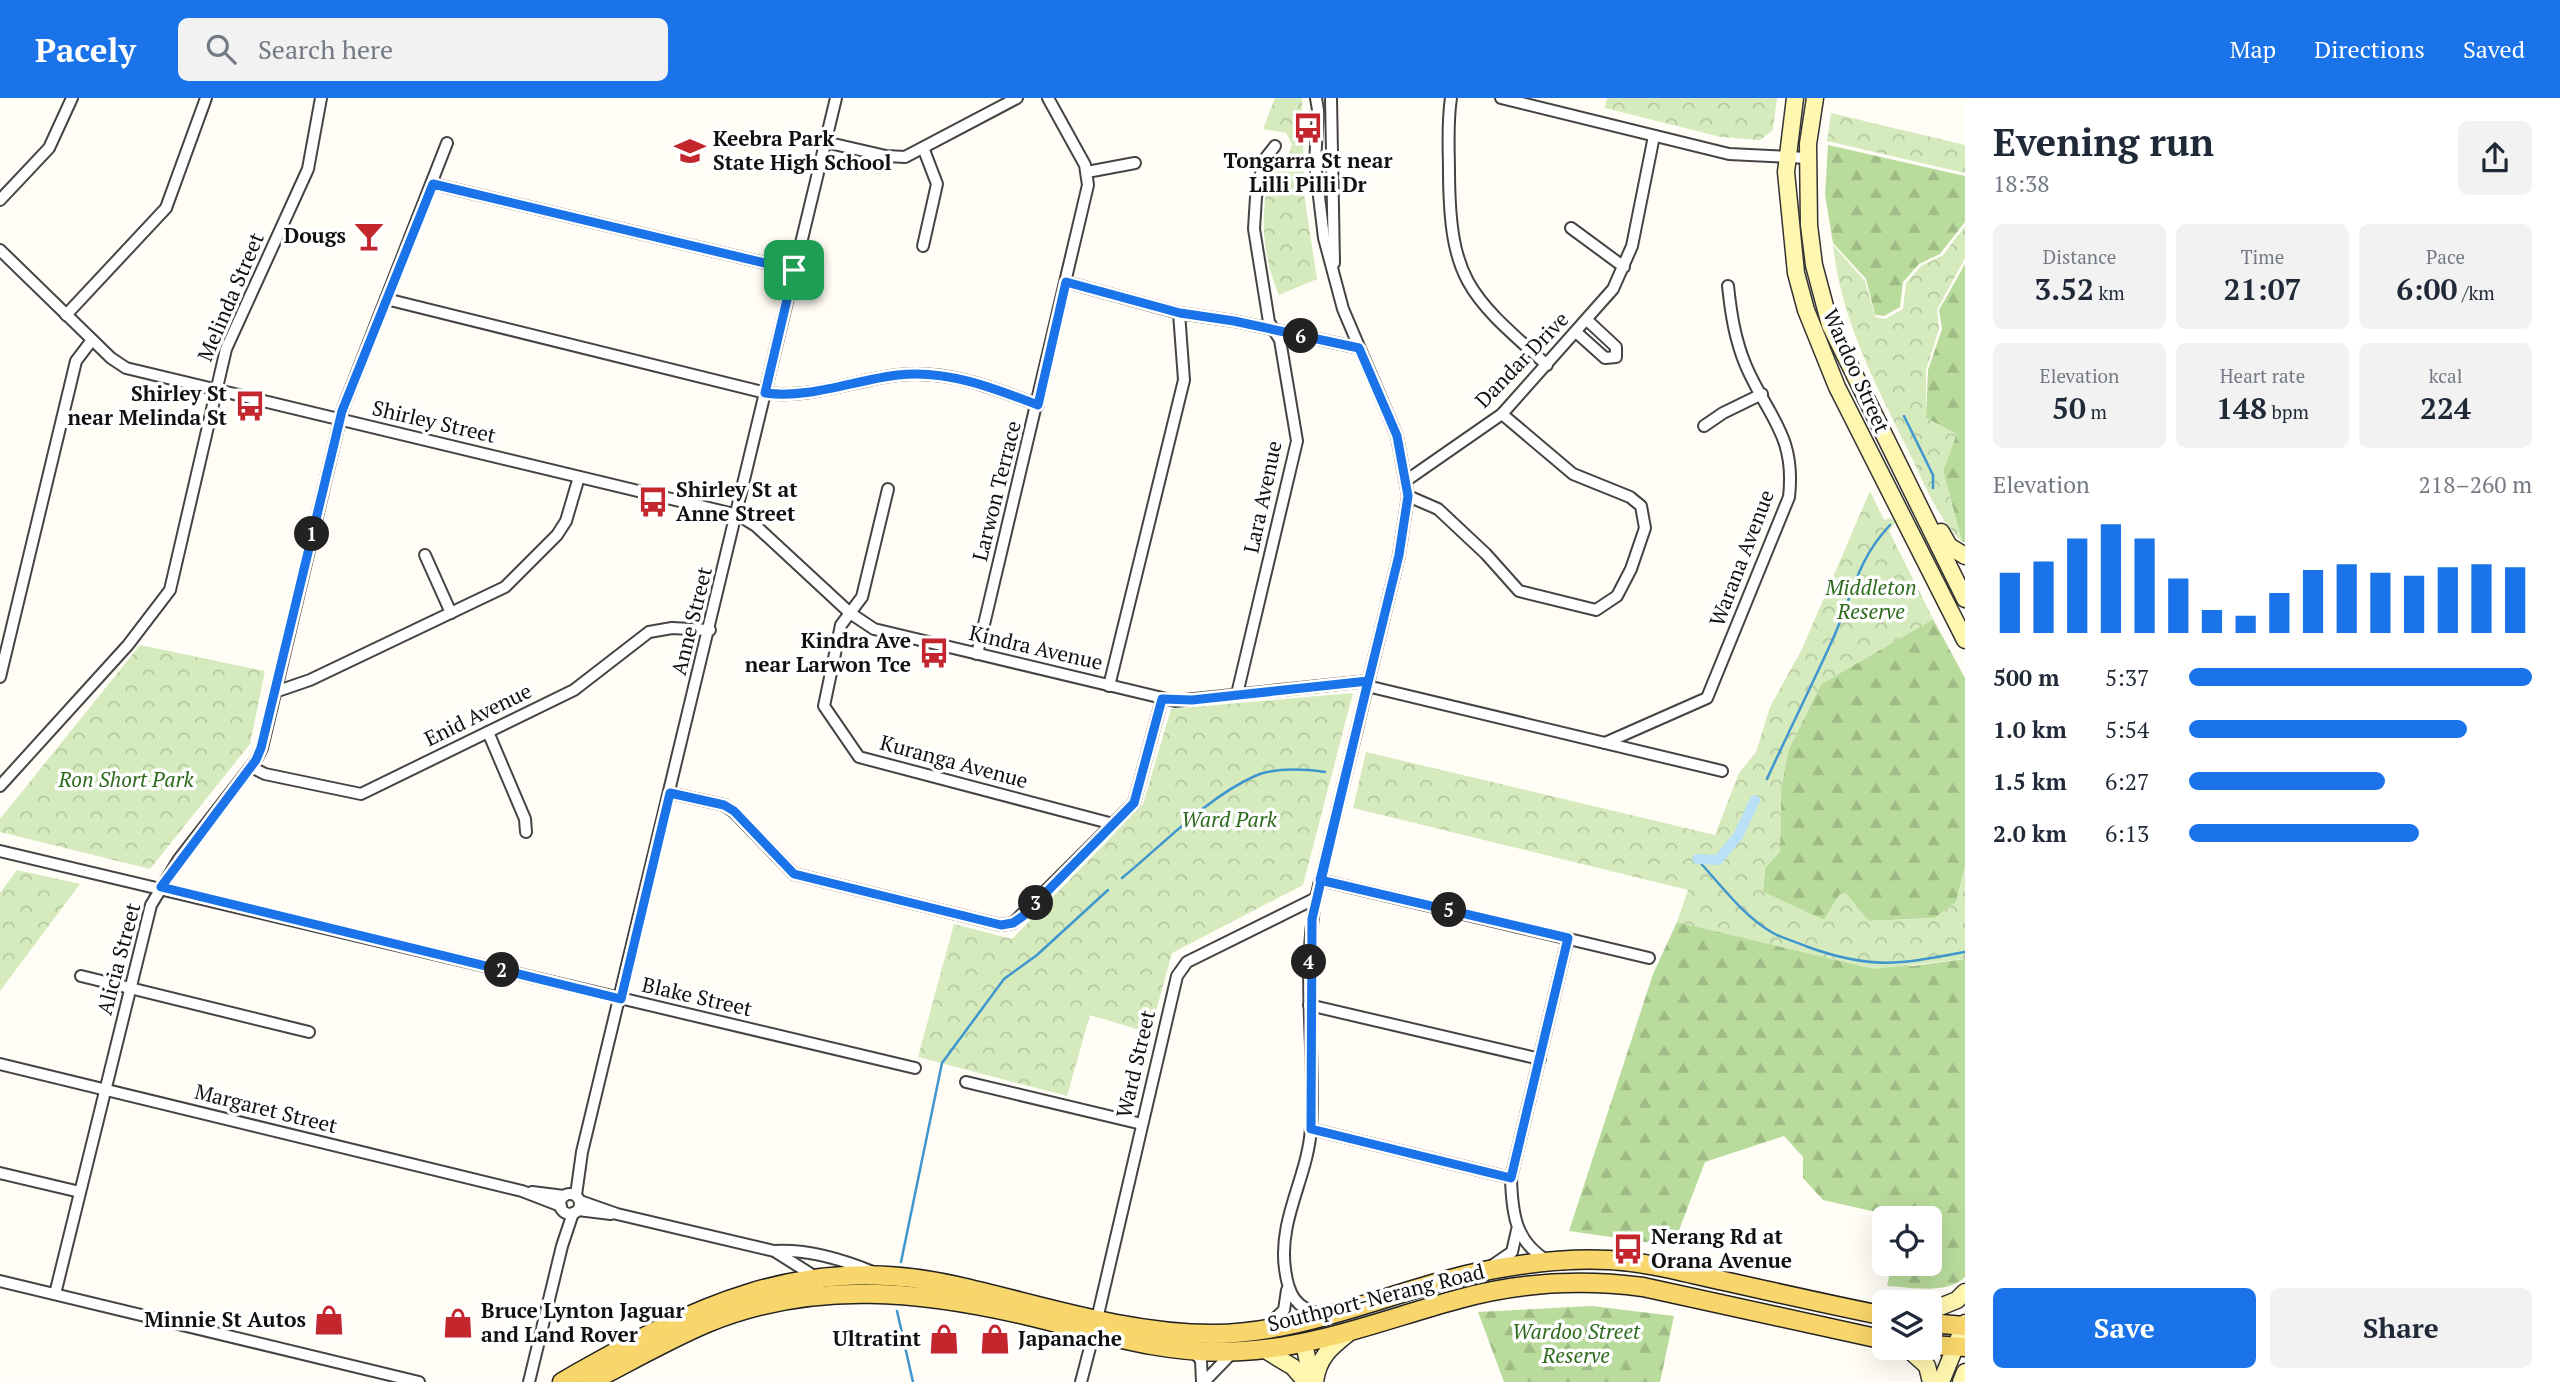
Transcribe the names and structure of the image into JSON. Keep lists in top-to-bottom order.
{
  "streets": {
    "main road": ["Wardoo Street", "Southport-Nerang Road"],
    "street": [
      "Melinda Street",
      "Dandar Drive",
      "Shirley Street",
      "Larwon Terrace",
      "Lara Avenue",
      "Warana Avenue",
      "Anne Street",
      "Kindra Avenue",
      "Enid Avenue",
      "Kuranga Avenue",
      "Alicia Street",
      "Blake Street",
      "Ward Street",
      "Margaret Street"
    ]
  },
  "crossings": [
    ["Melinda Street", "Shirley Street"],
    ["Shirley Street", "Anne Street"],
    ["Shirley Street", "Kindra Avenue"],
    ["Shirley Street", "Alicia Street"],
    ["Larwon Terrace", "Kindra Avenue"],
    ["Lara Avenue", "Kindra Avenue"],
    ["Warana Avenue", "Kindra Avenue"],
    ["Anne Street", "Kindra Avenue"],
    ["Anne Street", "Enid Avenue"],
    ["Anne Street", "Blake Street"],
    ["Anne Street", "Margaret Street"],
    ["Kindra Avenue", "Kuranga Avenue"],
    ["Enid Avenue", "Alicia Street"],
    ["Alicia Street", "Blake Street"],
    ["Alicia Street", "Margaret Street"],
    ["Ward Street", "Southport-Nerang Road"],
    ["Margaret Street", "Southport-Nerang Road"]
  ],
  "parks": [
    "Middleton Reserve",
    "Ron Short Park",
    "Ward Park",
    "Wardoo Street Reserve"
  ],
  "places": {
    "bus stop": [
      "Tongarra St near Lilli Pilli Dr",
      "Shirley St near Melinda St",
      "Shirley St at Anne Street",
      "Kindra Ave near Larwon Tce",
      "Nerang Rd at Orana Avenue"
    ],
    "school or university": ["Keebra Park State High School"],
    "bar": ["Dougs"],
    "shop": [
      "Minnie St Autos",
      "Bruce Lynton Jaguar and Land Rover",
      "Ultratint",
      "Japanache"
    ]
  },
  "page": {
    "header": "Pacely",
    "search": "Search here",
    "nav": ["Map", "Directions", "Saved"],
    "heading": ["Evening run", "18:38"],
    "stats": [
      ["Distance", "3.52 km"],
      ["Time", "21:07"],
      ["Pace", "6:00 /km"],
      ["Elevation", "50 m"],
      ["Heart rate", "148 bpm"],
      ["kcal", "224"]
    ],
    "pins": [
      "6",
      "1",
      "3",
      "5",
      "4",
      "2"
    ],
    "chart": ["Elevation", "218–260 m"],
    "list": [
      {
        "name": "500 m",
        "note": "5:37"
      },
      {
        "name": "1.0 km",
        "note": "5:54"
      },
      {
        "name": "1.5 km",
        "note": "6:27"
      },
      {
        "name": "2.0 km",
        "note": "6:13"
      }
    ],
    "buttons": ["Save", "Share"]
  }
}
